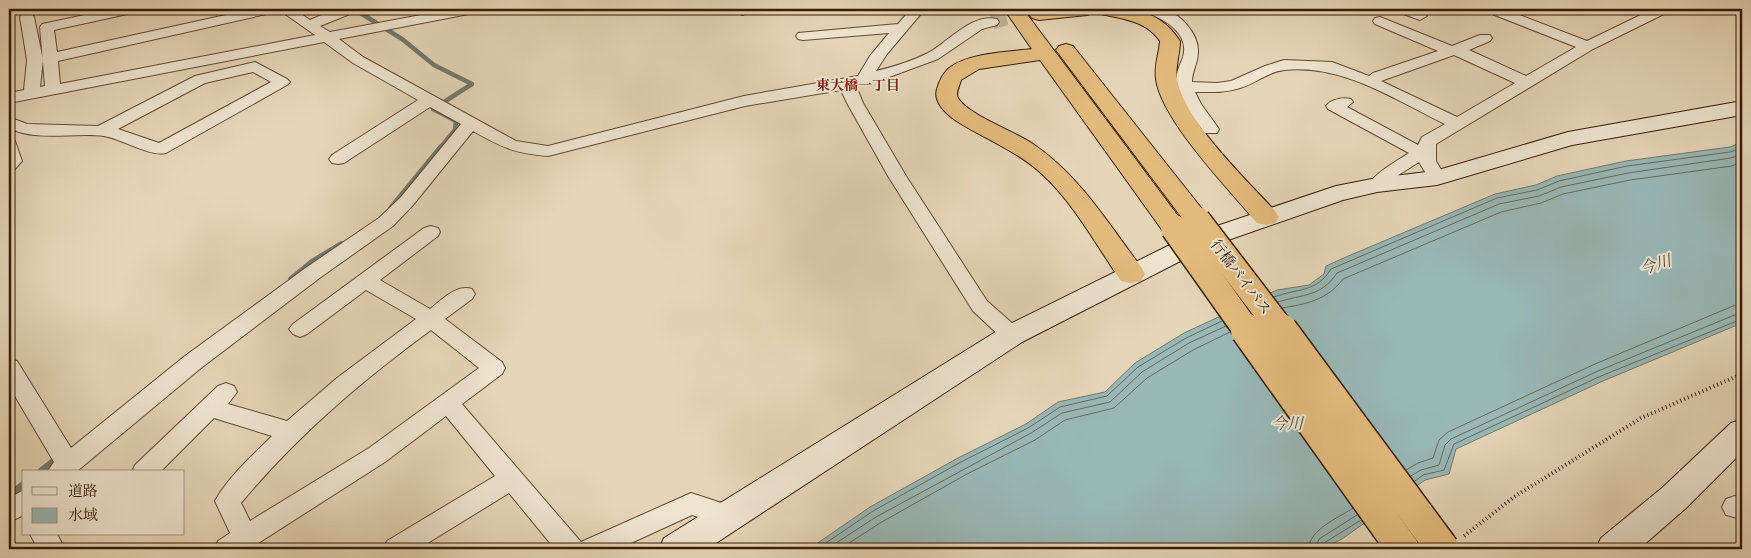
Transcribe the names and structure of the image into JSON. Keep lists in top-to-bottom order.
{
  "streets": {
    "highway": ["行橋バイパス"]
  },
  "districts": ["東大橋一丁目"],
  "water": ["今川"],
  "legend": ["道路", "水域"]
}
